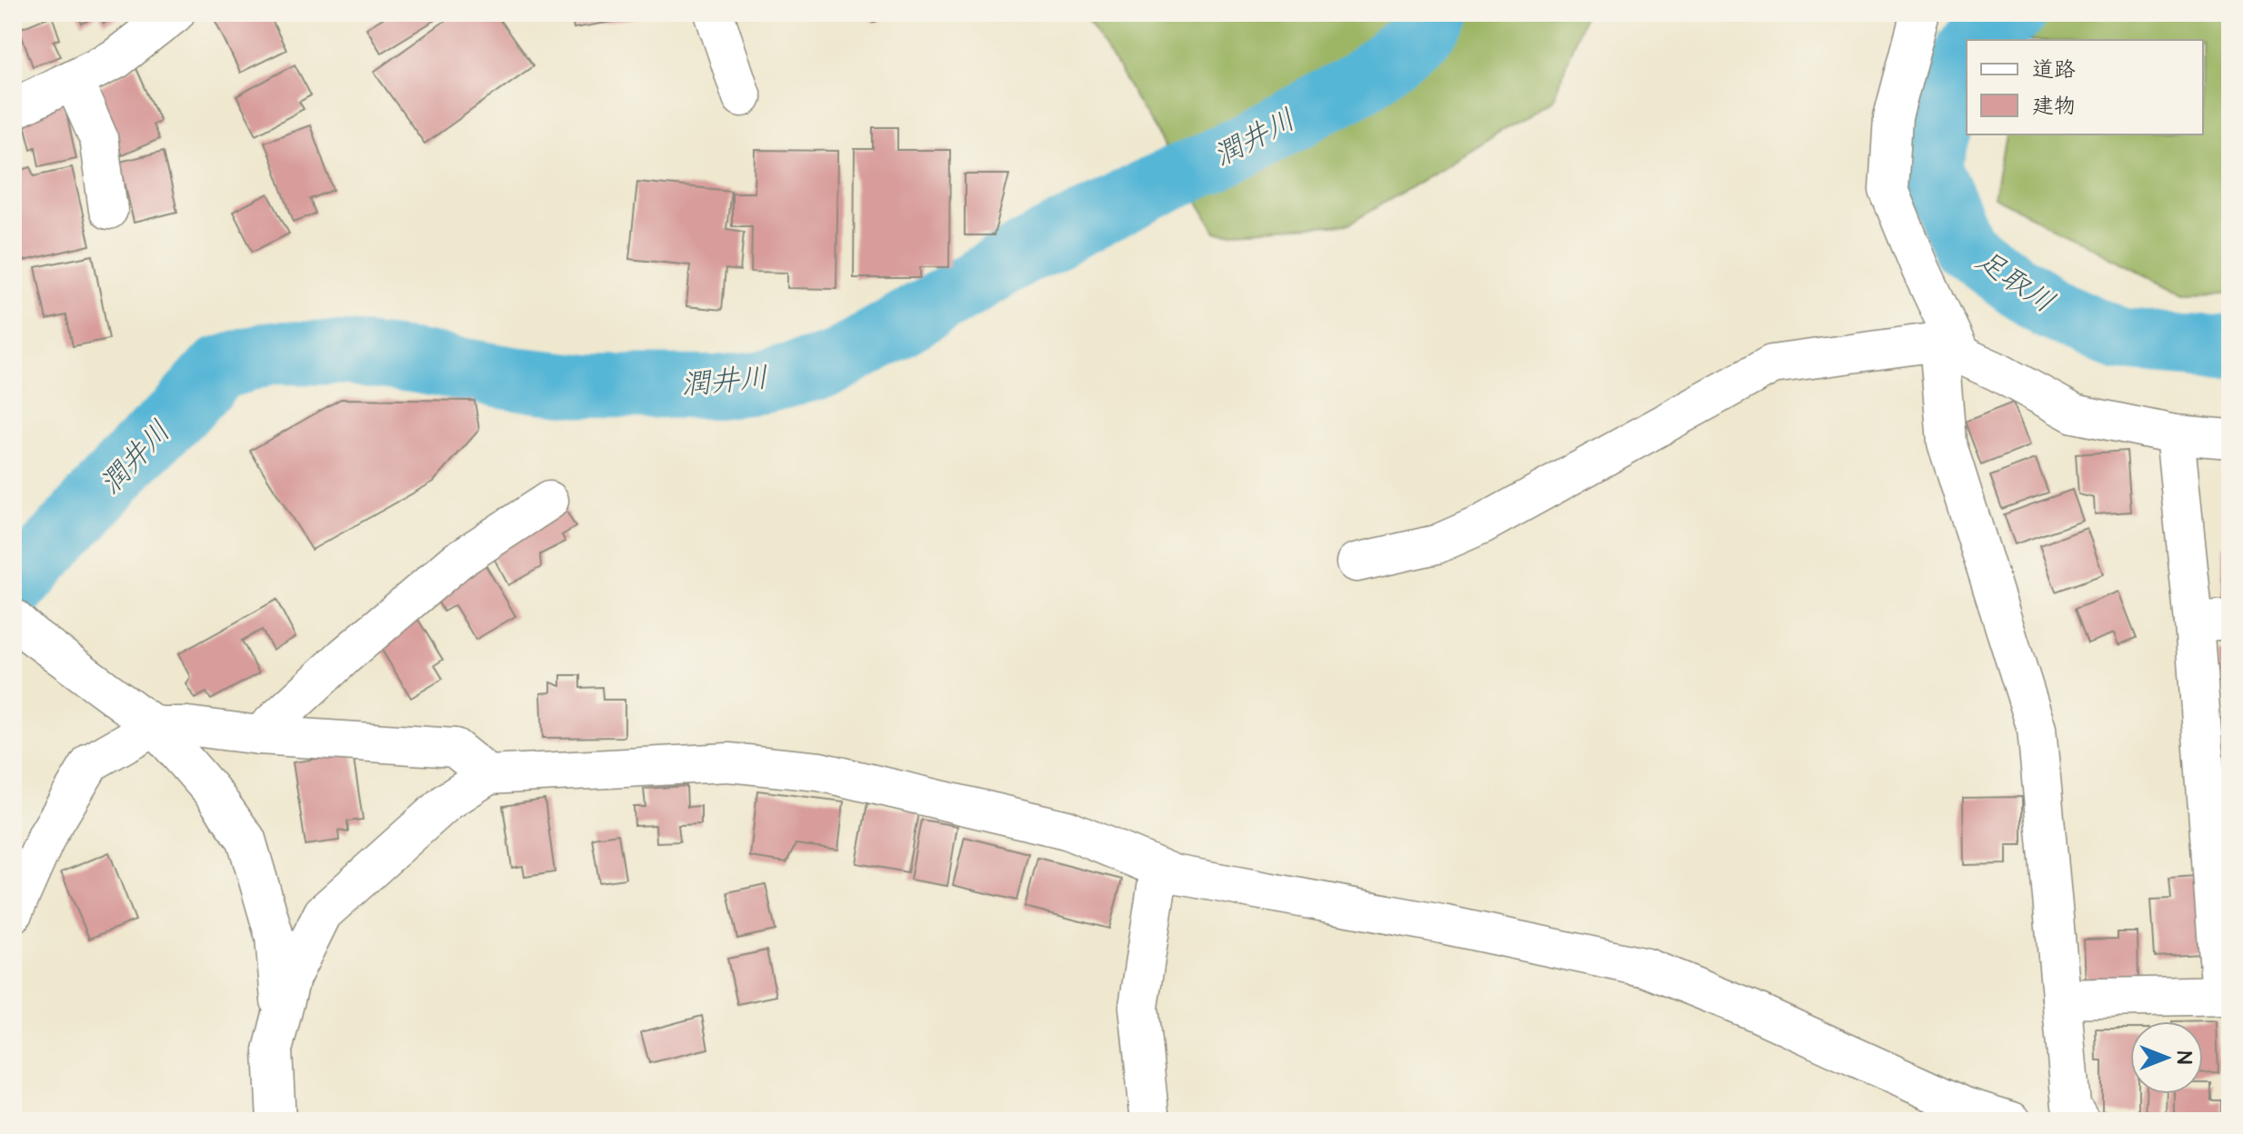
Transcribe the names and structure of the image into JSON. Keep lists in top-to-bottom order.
{
  "water": ["潤井川", "足取川"],
  "legend": ["道路", "建物"],
  "north": "right"
}
